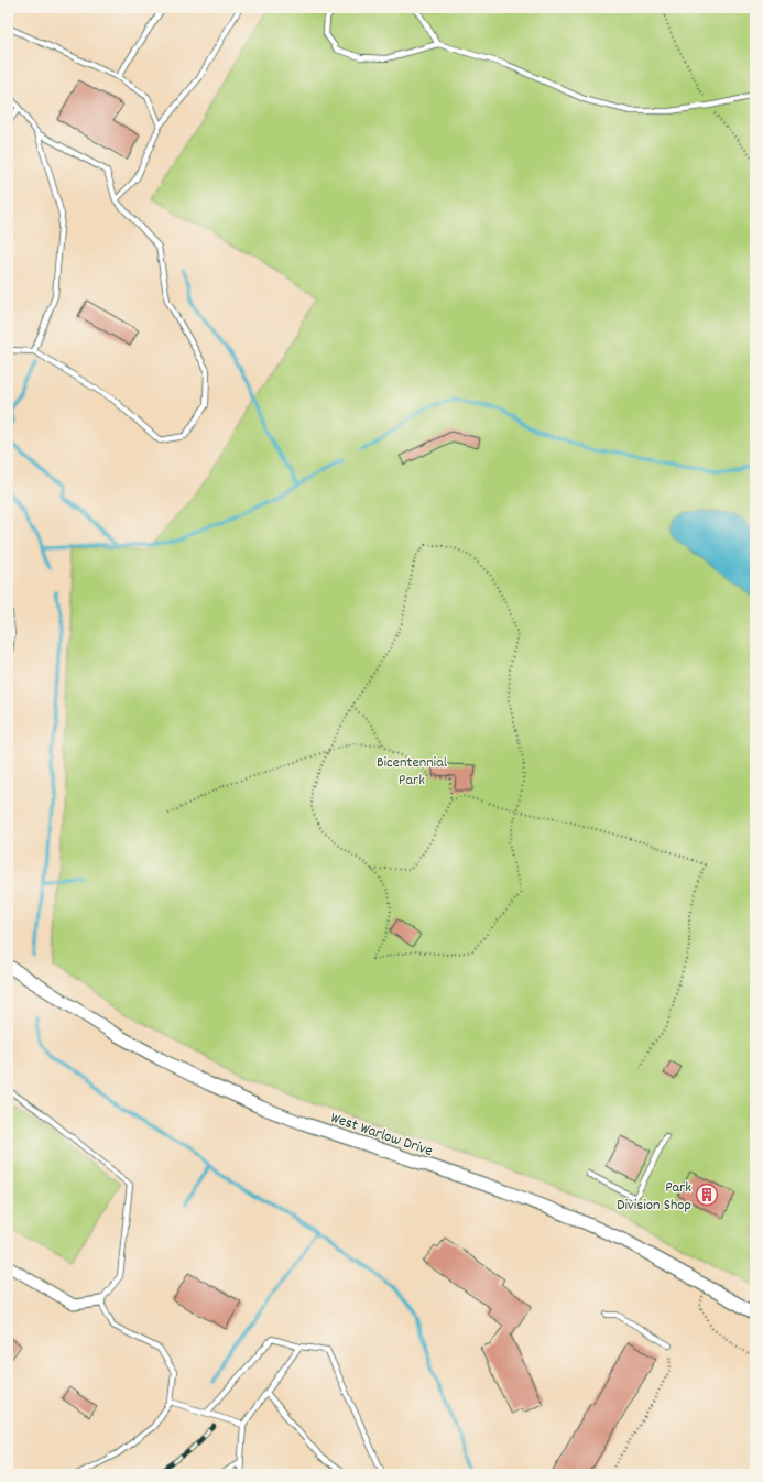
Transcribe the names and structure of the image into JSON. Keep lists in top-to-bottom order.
{
  "streets": {
    "street": ["West Warlow Drive"]
  },
  "parks": ["Bicentennial Park"],
  "places": {
    "building": ["Park Division Shop"]
  }
}
